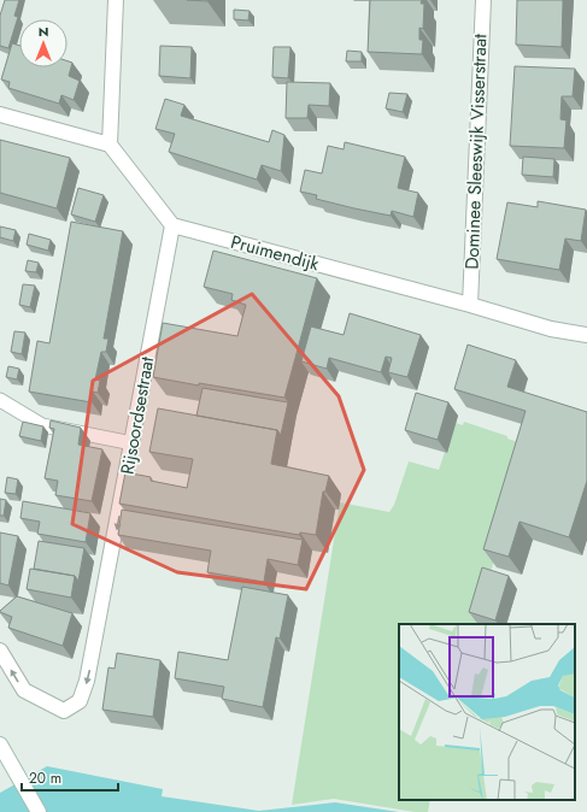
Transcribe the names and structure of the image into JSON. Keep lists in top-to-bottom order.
{
  "streets": {
    "street": ["Dominee Sleeswijk Visserstraat", "Pruimendijk", "Rijsoordsestraat"]
  },
  "crossings": [
    ["Dominee Sleeswijk Visserstraat", "Pruimendijk"],
    ["Pruimendijk", "Rijsoordsestraat"]
  ],
  "scale_bar": "20 m",
  "north": "top"
}
